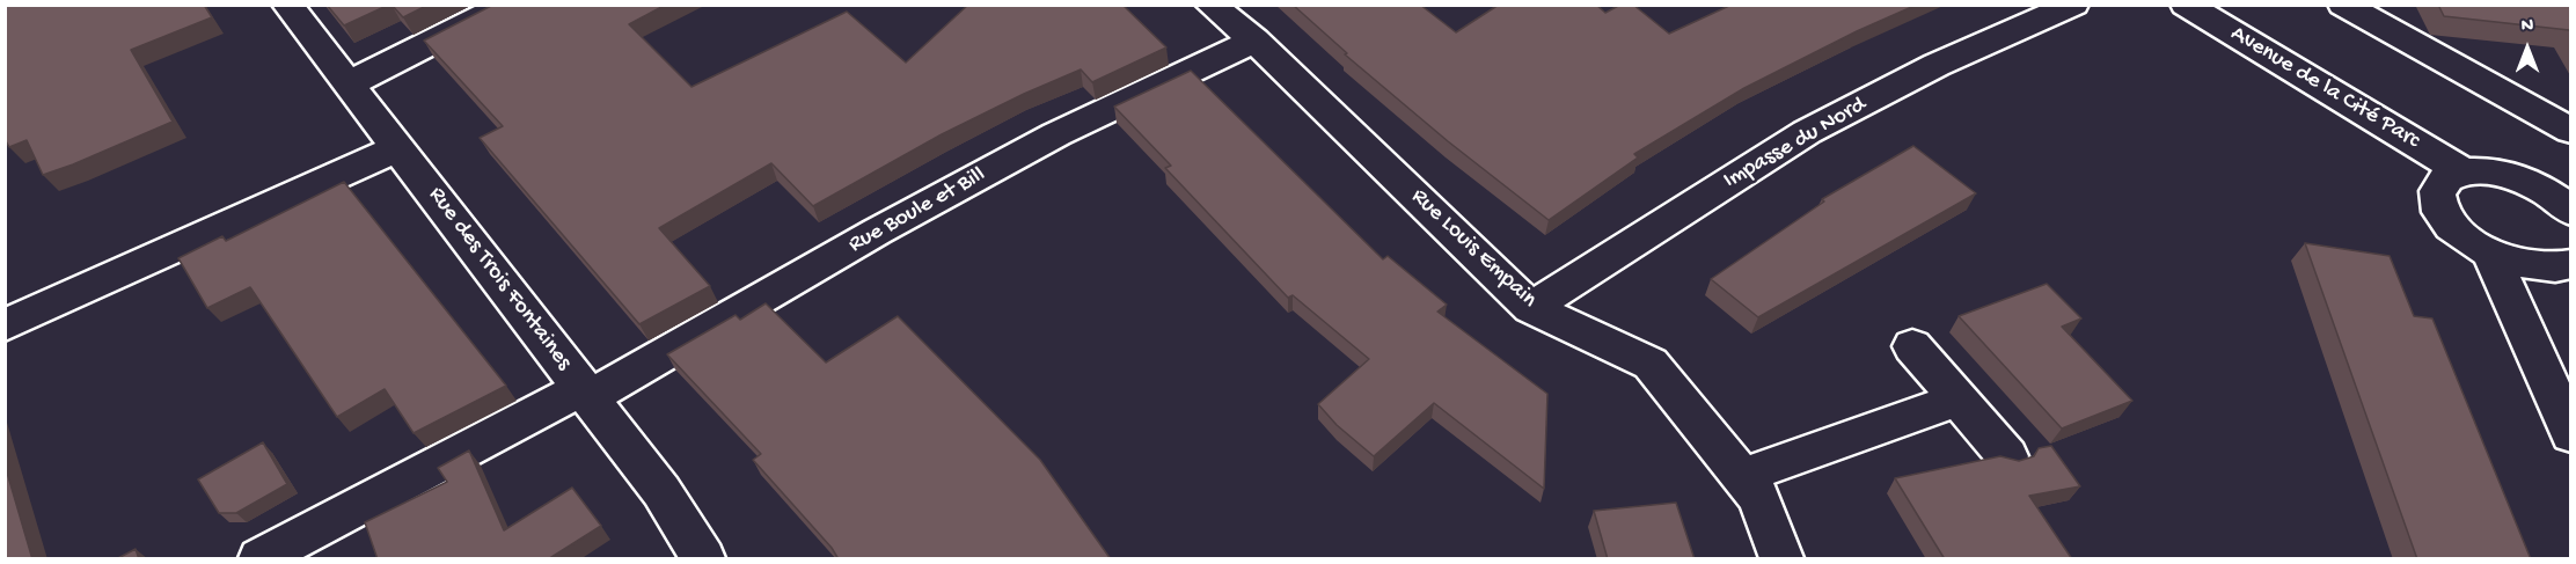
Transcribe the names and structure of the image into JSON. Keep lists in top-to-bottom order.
{
  "streets": {
    "street": [
      "Avenue de la Cité Parc",
      "Impasse du Nord",
      "Rue Boule et Bill",
      "Rue Louis Empain",
      "Rue des Trois Fontaines"
    ]
  },
  "crossings": [
    ["Impasse du Nord", "Rue Louis Empain"],
    ["Rue Boule et Bill", "Rue Louis Empain"],
    ["Rue Boule et Bill", "Rue des Trois Fontaines"]
  ],
  "north": "top"
}
